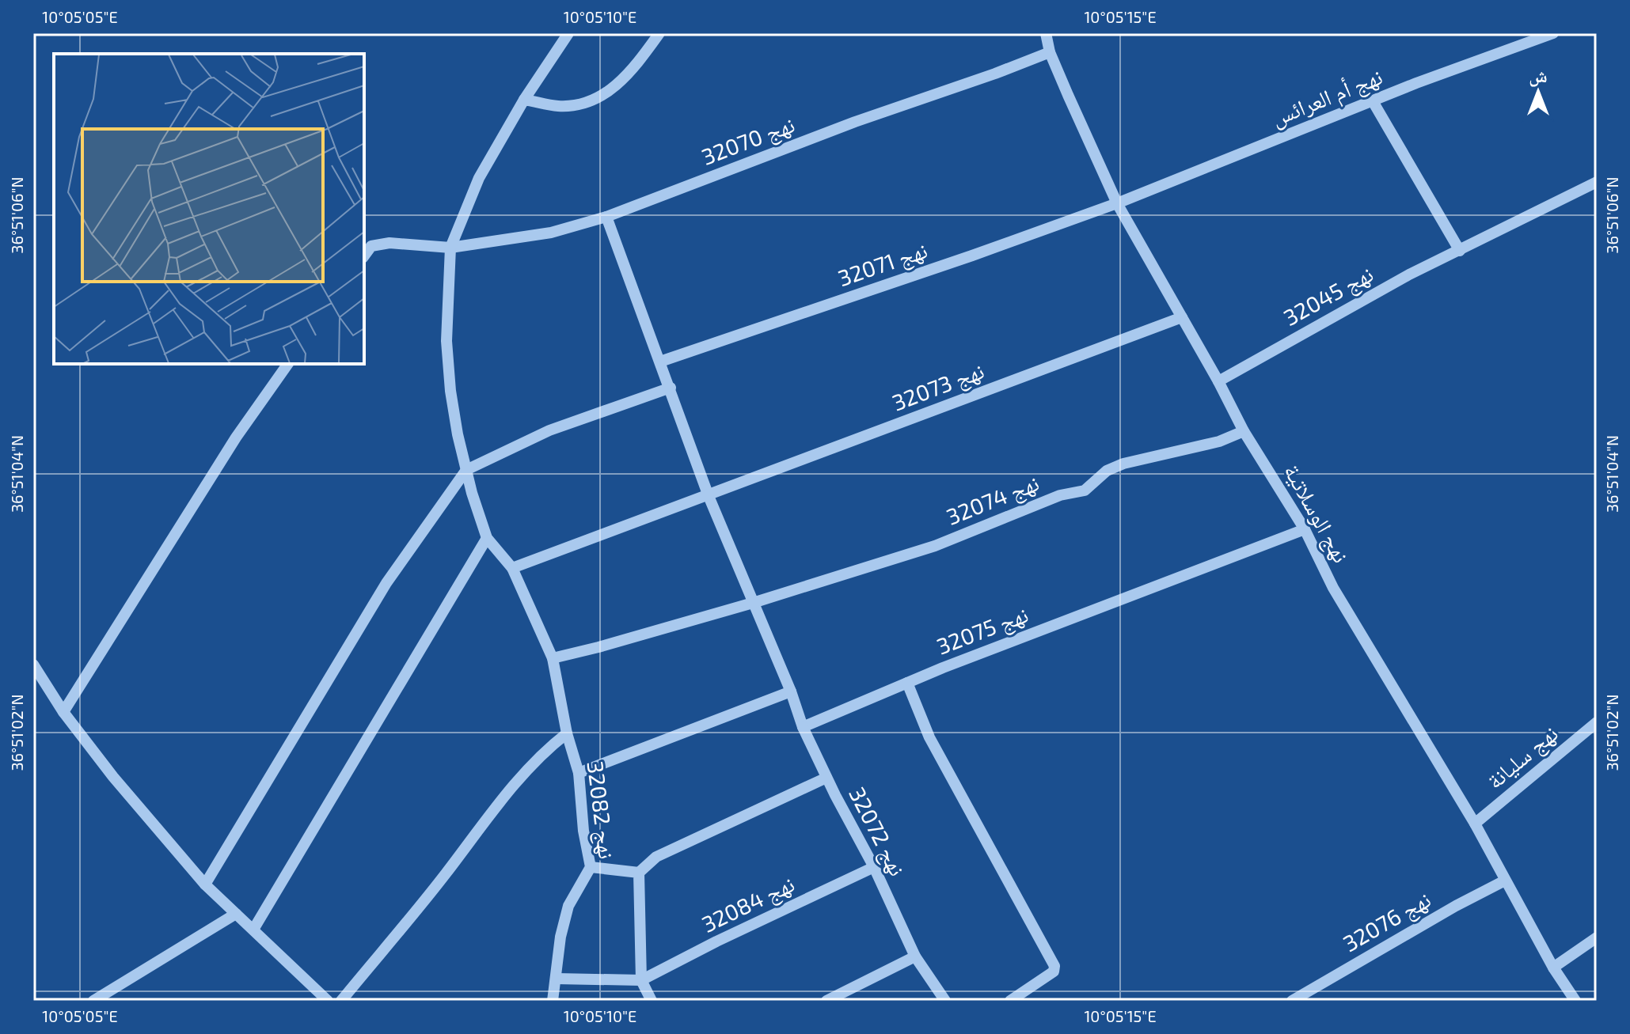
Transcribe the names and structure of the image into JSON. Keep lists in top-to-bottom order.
{
  "streets": {
    "street": [
      "نهج أم العرائس",
      "نهج 32070",
      "نهج 32071",
      "نهج 32045",
      "نهج 32073",
      "نهج 32074",
      "نهج الوسلاتية",
      "نهج 32075",
      "نهج سليانة",
      "نهج 32082",
      "نهج 32072",
      "نهج 32084",
      "نهج 32076"
    ]
  },
  "crossings": [
    ["نهج أم العرائس", "نهج 32071"],
    ["نهج أم العرائس", "نهج الوسلاتية"],
    ["نهج 32070", "نهج الوسلاتية"],
    ["نهج 32071", "نهج الوسلاتية"],
    ["نهج 32045", "نهج الوسلاتية"],
    ["نهج 32073", "نهج الوسلاتية"],
    ["نهج 32073", "نهج 32082"],
    ["نهج 32074", "نهج الوسلاتية"],
    ["نهج 32074", "نهج 32082"],
    ["نهج الوسلاتية", "نهج 32075"],
    ["نهج الوسلاتية", "نهج سليانة"],
    ["نهج الوسلاتية", "نهج 32076"],
    ["نهج 32075", "نهج 32072"],
    ["نهج 32072", "نهج 32084"]
  ],
  "north": "top",
  "coordinates": [
    "10°05'05\"E",
    "10°05'10\"E",
    "10°05'15\"E",
    "36°51'06\"N",
    "36°51'04\"N",
    "36°51'02\"N"
  ]
}
